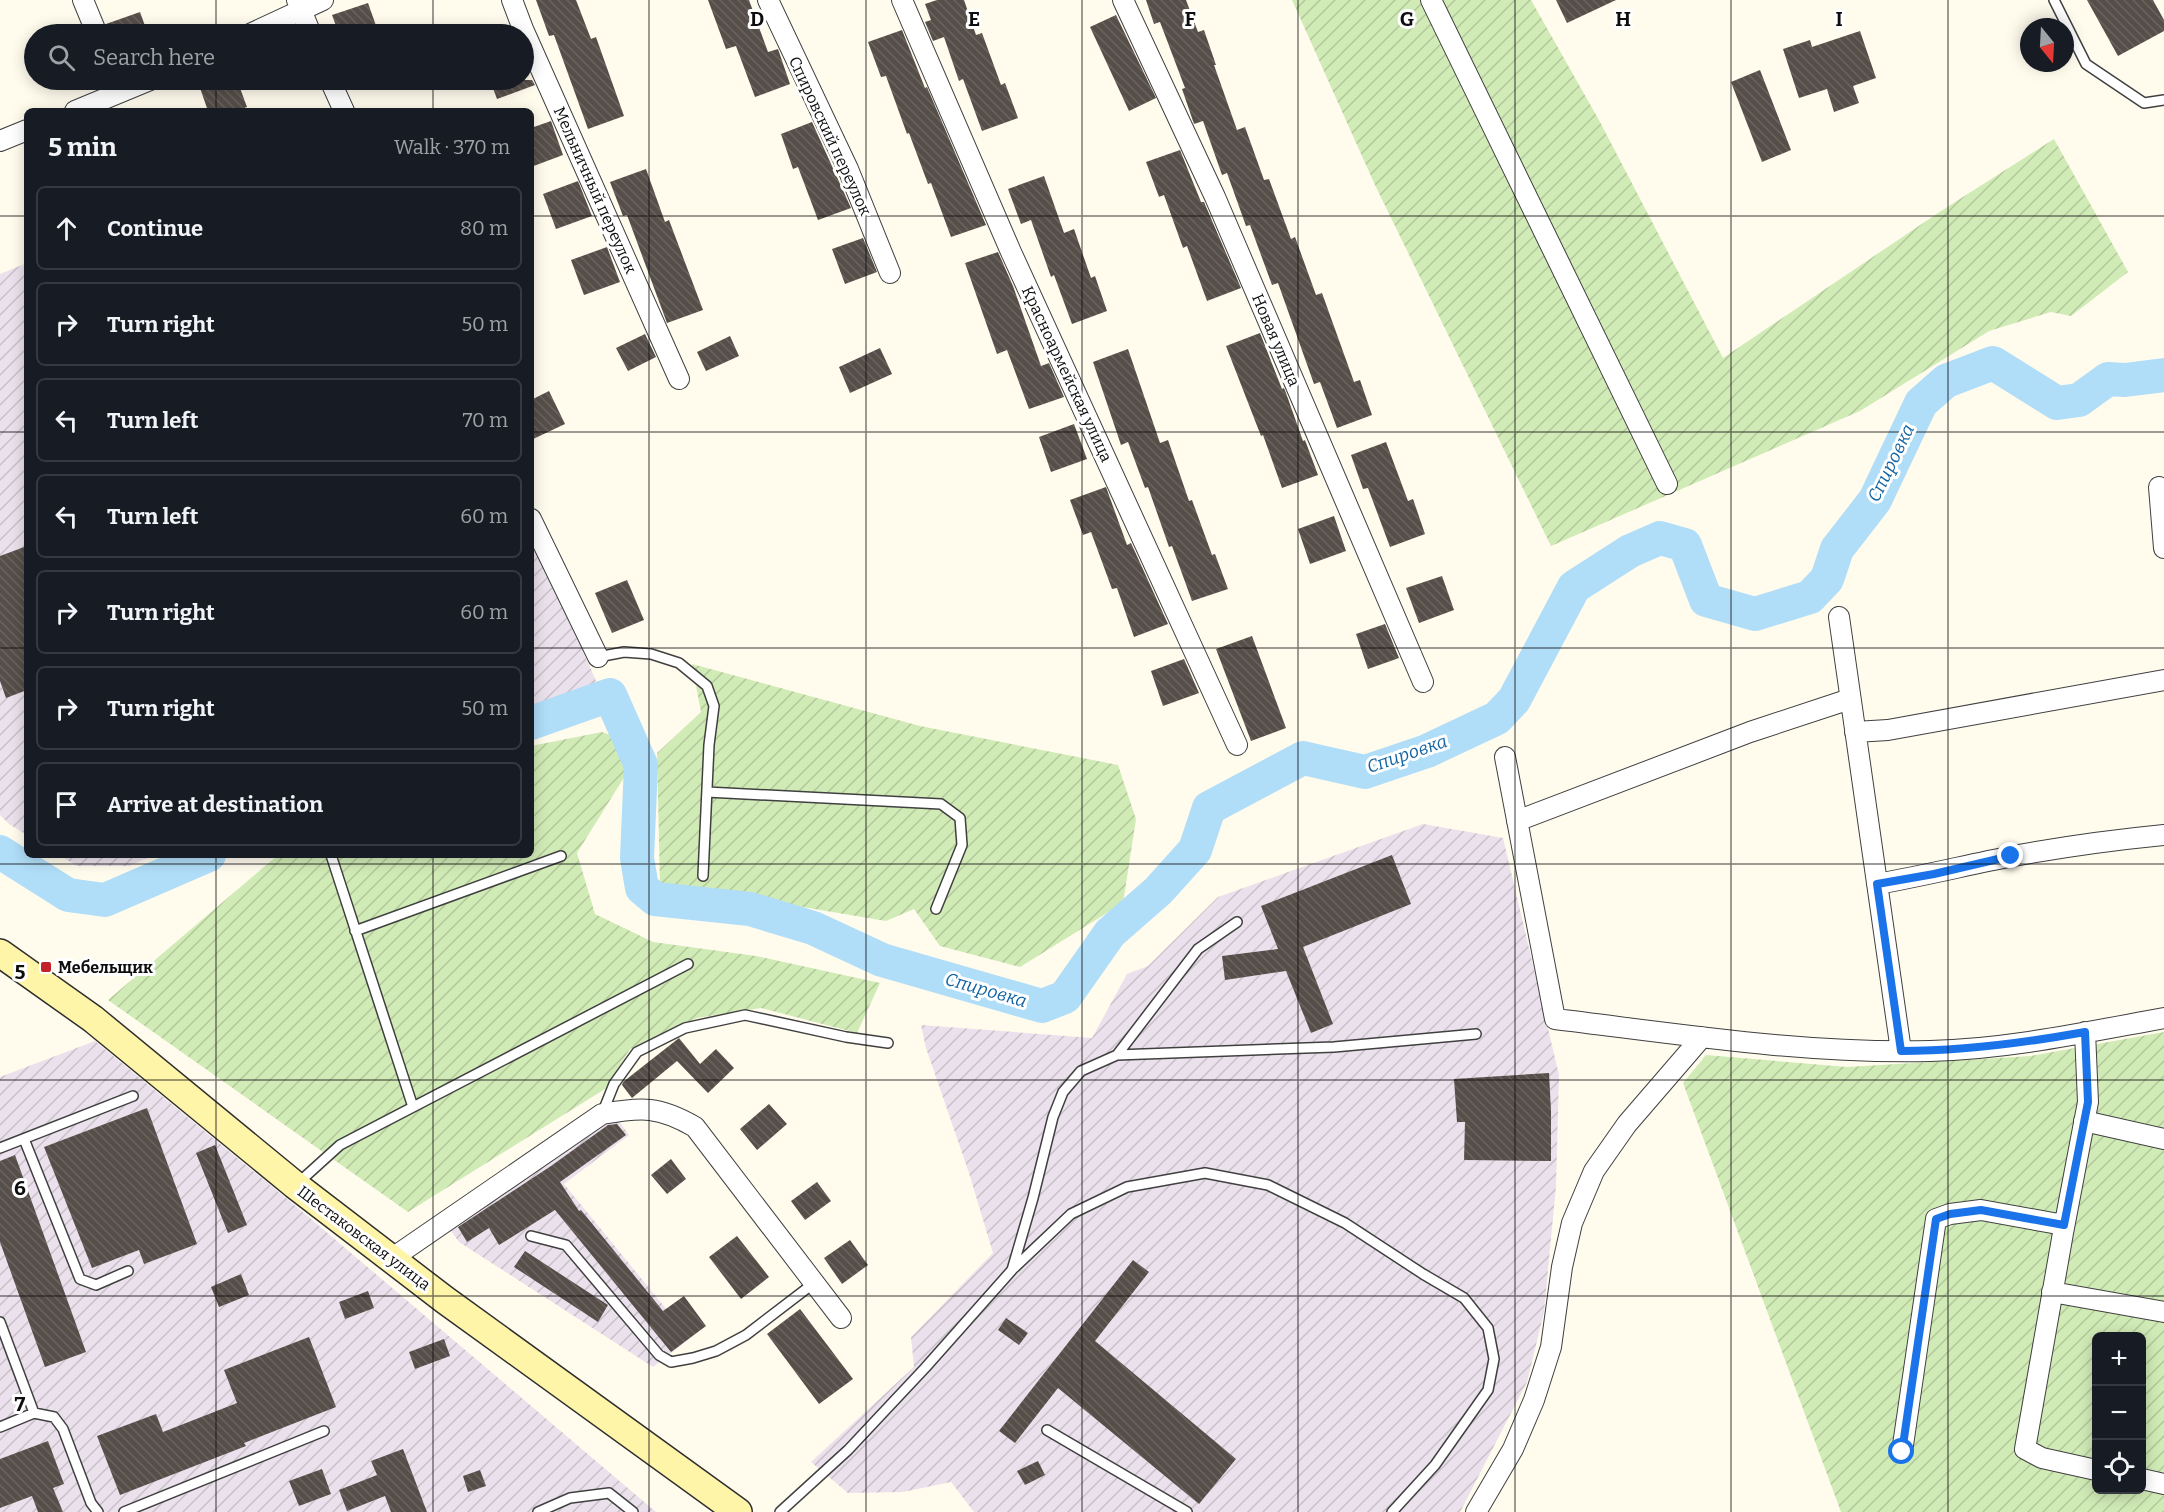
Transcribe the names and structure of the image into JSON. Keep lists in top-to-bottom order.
{
  "streets": {
    "main road": ["Шестаковская улица"],
    "street": [
      "Спировский переулок",
      "Мельничный переулок",
      "Новая улица",
      "Красноармейская улица"
    ]
  },
  "water": ["Спировка"],
  "places": {
    "transit": ["Мебельщик"]
  },
  "north": "bottom",
  "page": {
    "search": "Search here",
    "heading": ["5 min", "Walk · 370 m"],
    "list": [
      ["Continue", "80 m"],
      ["Turn right", "50 m"],
      ["Turn left", "70 m"],
      ["Turn left", "60 m"],
      ["Turn right", "60 m"],
      ["Turn right", "50 m"],
      "Arrive at destination"
    ],
    "map_buttons": ["+", "−"]
  },
  "grid": {
    "columns": [
      "D",
      "E",
      "F",
      "G",
      "H",
      "I"
    ],
    "rows": ["5", "6", "7"]
  }
}
